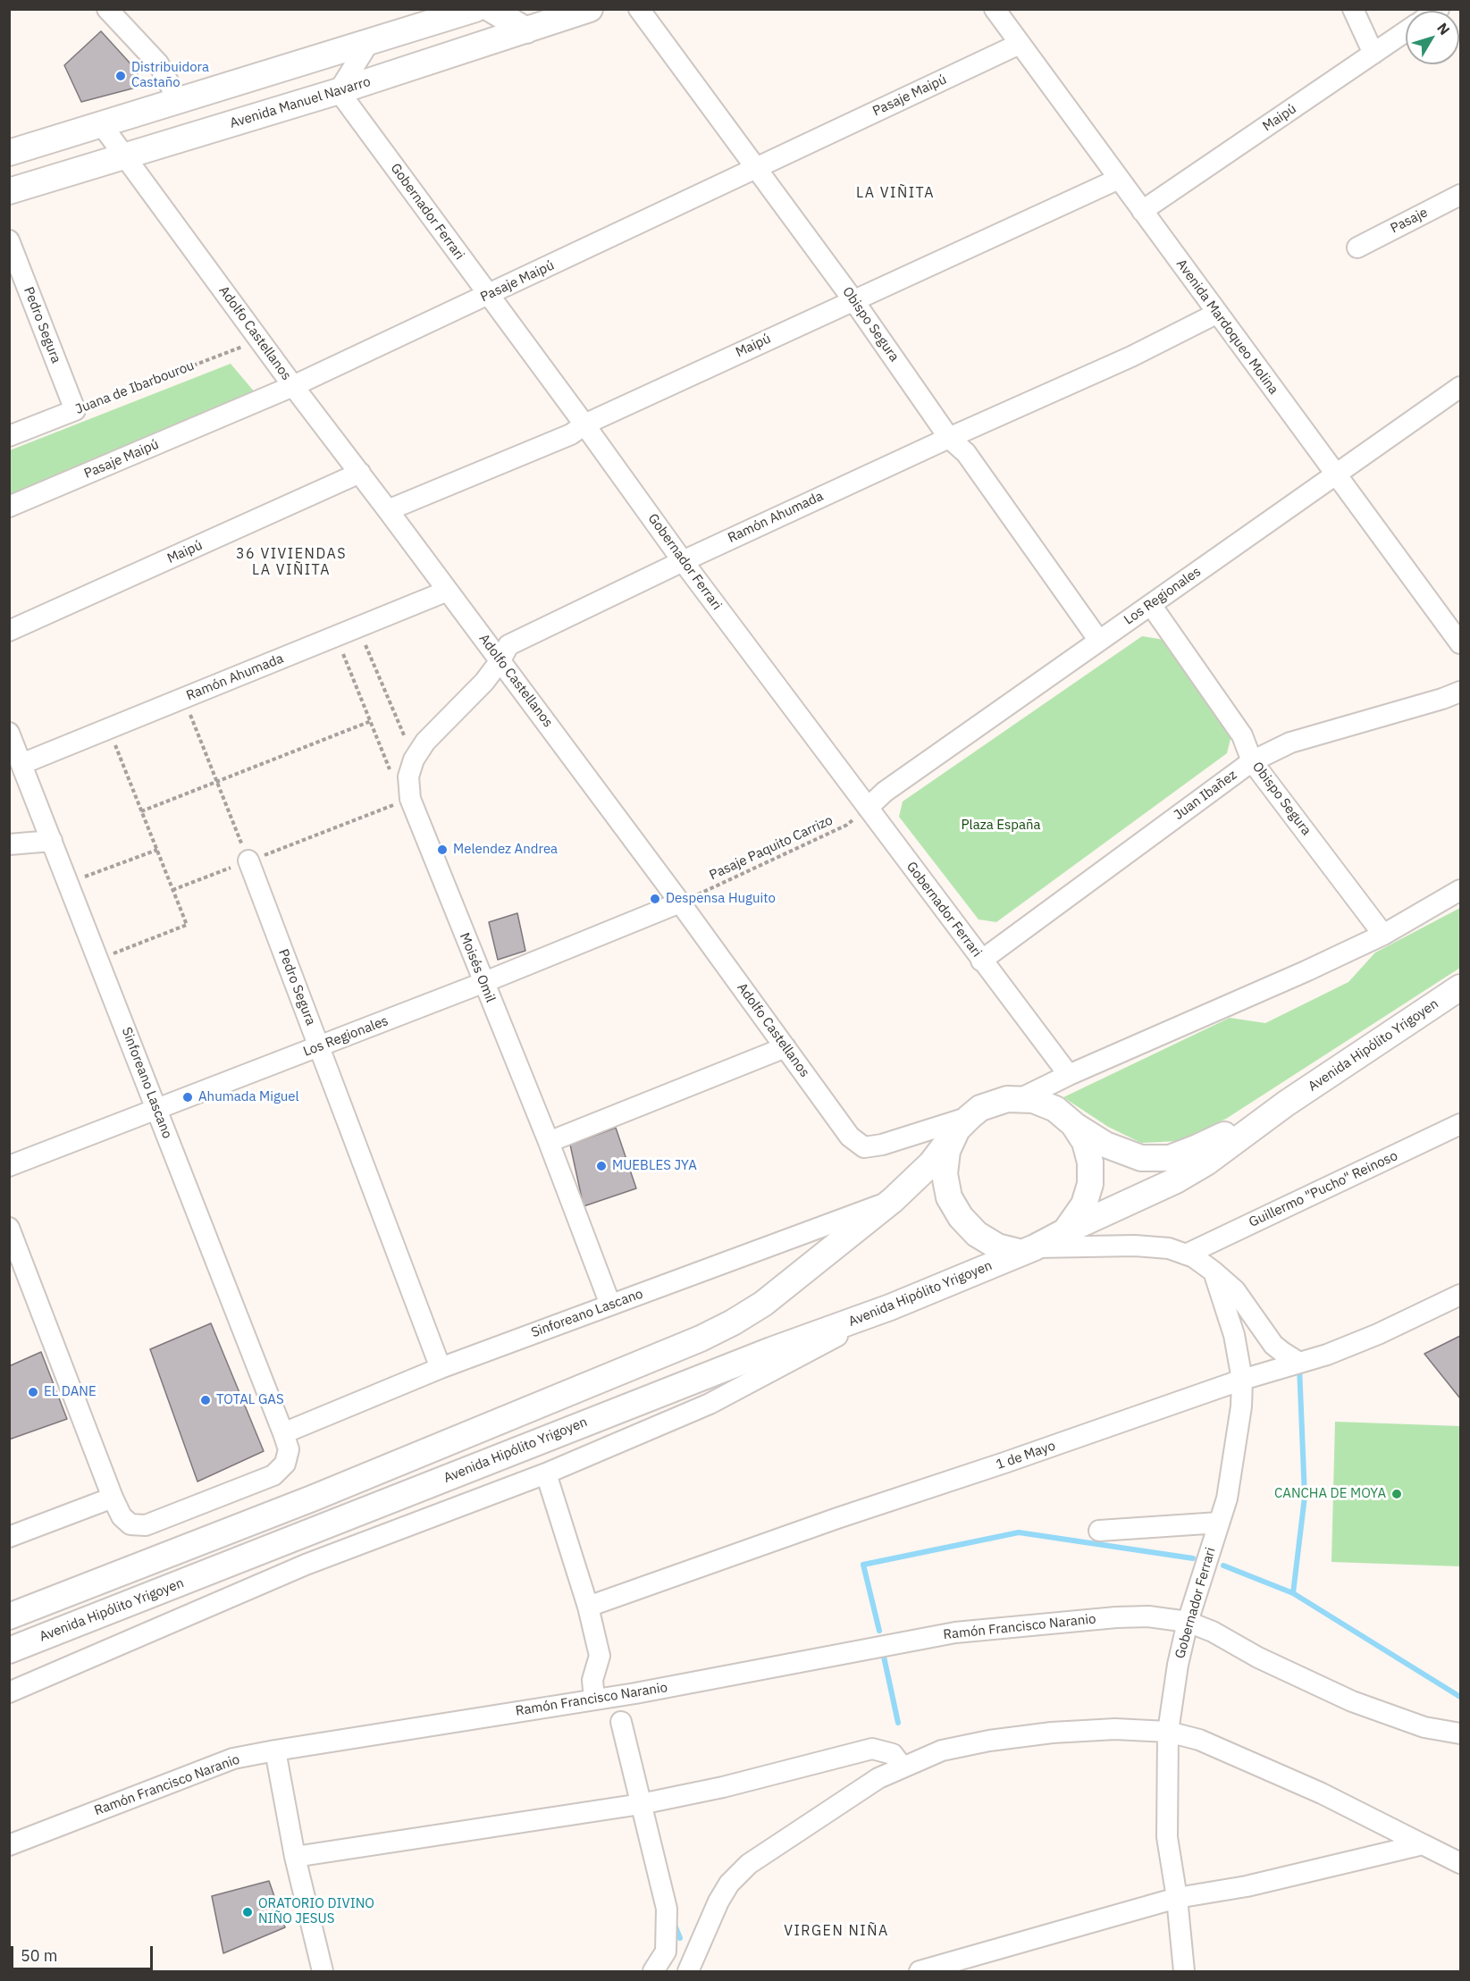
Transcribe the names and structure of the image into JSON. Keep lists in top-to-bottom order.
{
  "streets": {
    "main road": ["Avenida Manuel Navarro", "Avenida Hipólito Yrigoyen"],
    "street": [
      "Pasaje Maipú",
      "Maipú",
      "Gobernador Ferrari",
      "Pasaje",
      "Obispo Segura",
      "Pedro Segura",
      "Avenida Mardoqueo Molina",
      "Adolfo Castellanos",
      "Juana de Ibarbourou",
      "Ramón Ahumada",
      "Los Regionales",
      "Juan Ibañez",
      "Moisés Omil",
      "Sinforeano Lascano",
      "Guillermo \"Pucho\" Reinoso",
      "1 de Mayo",
      "Ramón Francisco Naranio"
    ],
    "path": ["Pasaje Paquito Carrizo"]
  },
  "crossings": [
    ["Pasaje Maipú", "Gobernador Ferrari"],
    ["Pasaje Maipú", "Obispo Segura"],
    ["Pasaje Maipú", "Avenida Mardoqueo Molina"],
    ["Pasaje Maipú", "Adolfo Castellanos"],
    ["Avenida Manuel Navarro", "Gobernador Ferrari"],
    ["Avenida Manuel Navarro", "Adolfo Castellanos"],
    ["Maipú", "Gobernador Ferrari"],
    ["Maipú", "Obispo Segura"],
    ["Maipú", "Avenida Mardoqueo Molina"],
    ["Maipú", "Adolfo Castellanos"],
    ["Gobernador Ferrari", "Ramón Ahumada"],
    ["Gobernador Ferrari", "Los Regionales"],
    ["Gobernador Ferrari", "Juan Ibañez"],
    ["Gobernador Ferrari", "Pasaje Paquito Carrizo"],
    ["Gobernador Ferrari", "1 de Mayo"],
    ["Gobernador Ferrari", "Ramón Francisco Naranio"],
    ["Obispo Segura", "Ramón Ahumada"],
    ["Obispo Segura", "Los Regionales"],
    ["Obispo Segura", "Juan Ibañez"],
    ["Pedro Segura", "Juana de Ibarbourou"],
    ["Pedro Segura", "Los Regionales"],
    ["Pedro Segura", "Sinforeano Lascano"],
    ["Avenida Mardoqueo Molina", "Ramón Ahumada"],
    ["Avenida Mardoqueo Molina", "Los Regionales"],
    ["Adolfo Castellanos", "Juana de Ibarbourou"],
    ["Adolfo Castellanos", "Ramón Ahumada"],
    ["Adolfo Castellanos", "Los Regionales"],
    ["Adolfo Castellanos", "Pasaje Paquito Carrizo"],
    ["Adolfo Castellanos", "Avenida Hipólito Yrigoyen"],
    ["Ramón Ahumada", "Moisés Omil"],
    ["Ramón Ahumada", "Sinforeano Lascano"],
    ["Los Regionales", "Pasaje Paquito Carrizo"],
    ["Los Regionales", "Moisés Omil"],
    ["Los Regionales", "Sinforeano Lascano"],
    ["Moisés Omil", "Sinforeano Lascano"]
  ],
  "districts": ["LA VIÑITA", "36 VIVIENDAS LA VIÑITA", "VIRGEN NIÑA"],
  "parks": ["Plaza España"],
  "places": [
    "Distribuidora Castaño",
    "Melendez Andrea",
    "Despensa Huguito",
    "Ahumada Miguel",
    "MUEBLES JYA",
    "EL DANE",
    "TOTAL GAS",
    "CANCHA DE MOYA",
    "ORATORIO DIVINO NIÑO JESUS"
  ],
  "scale_bar": "50 m",
  "north": "top right"
}
